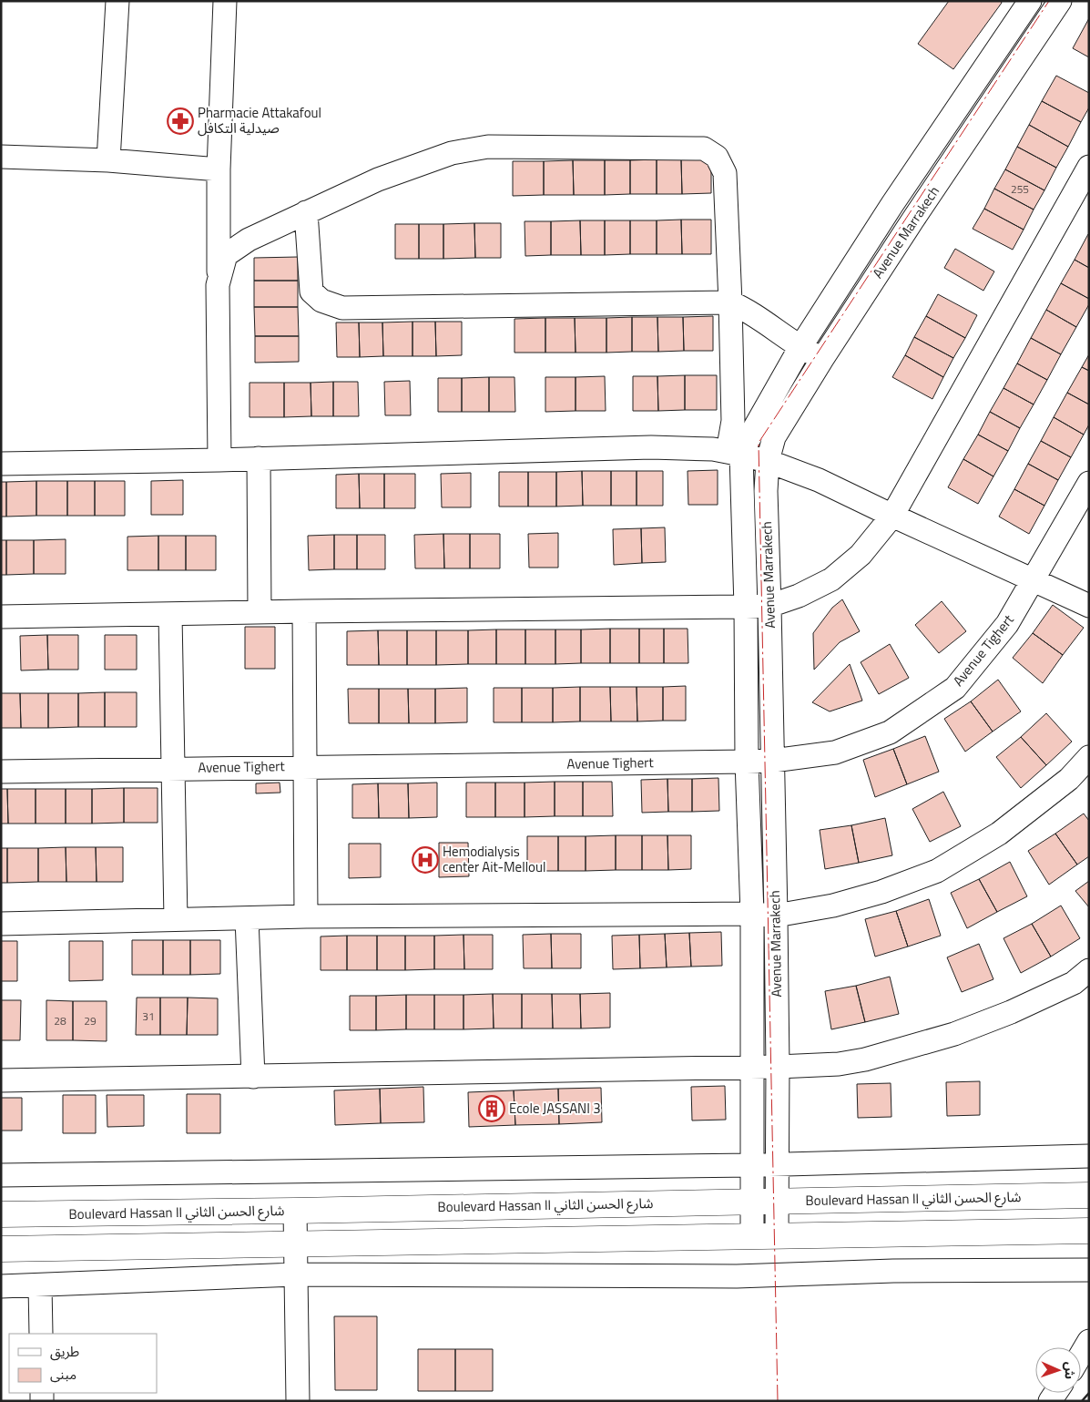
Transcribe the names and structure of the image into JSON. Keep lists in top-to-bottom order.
{
  "streets": {
    "main road": ["Boulevard Hassan II شارع الحسن الثاني"],
    "street": ["Avenue Marrakech", "Avenue Tighert"]
  },
  "crossings": [
    ["Avenue Marrakech", "Avenue Tighert"],
    ["Avenue Marrakech", "Boulevard Hassan II شارع الحسن الثاني"]
  ],
  "places": {
    "pharmacy": ["Pharmacie Attakafoul صيدلية التكافل"],
    "hospital": ["Hemodialysis center Ait-Melloul"],
    "building": ["Ecole JASSANI 3"]
  },
  "house_numbers": [
    "255",
    "31",
    "28",
    "29"
  ],
  "legend": ["طريق", "مبنى"],
  "north": "right"
}
